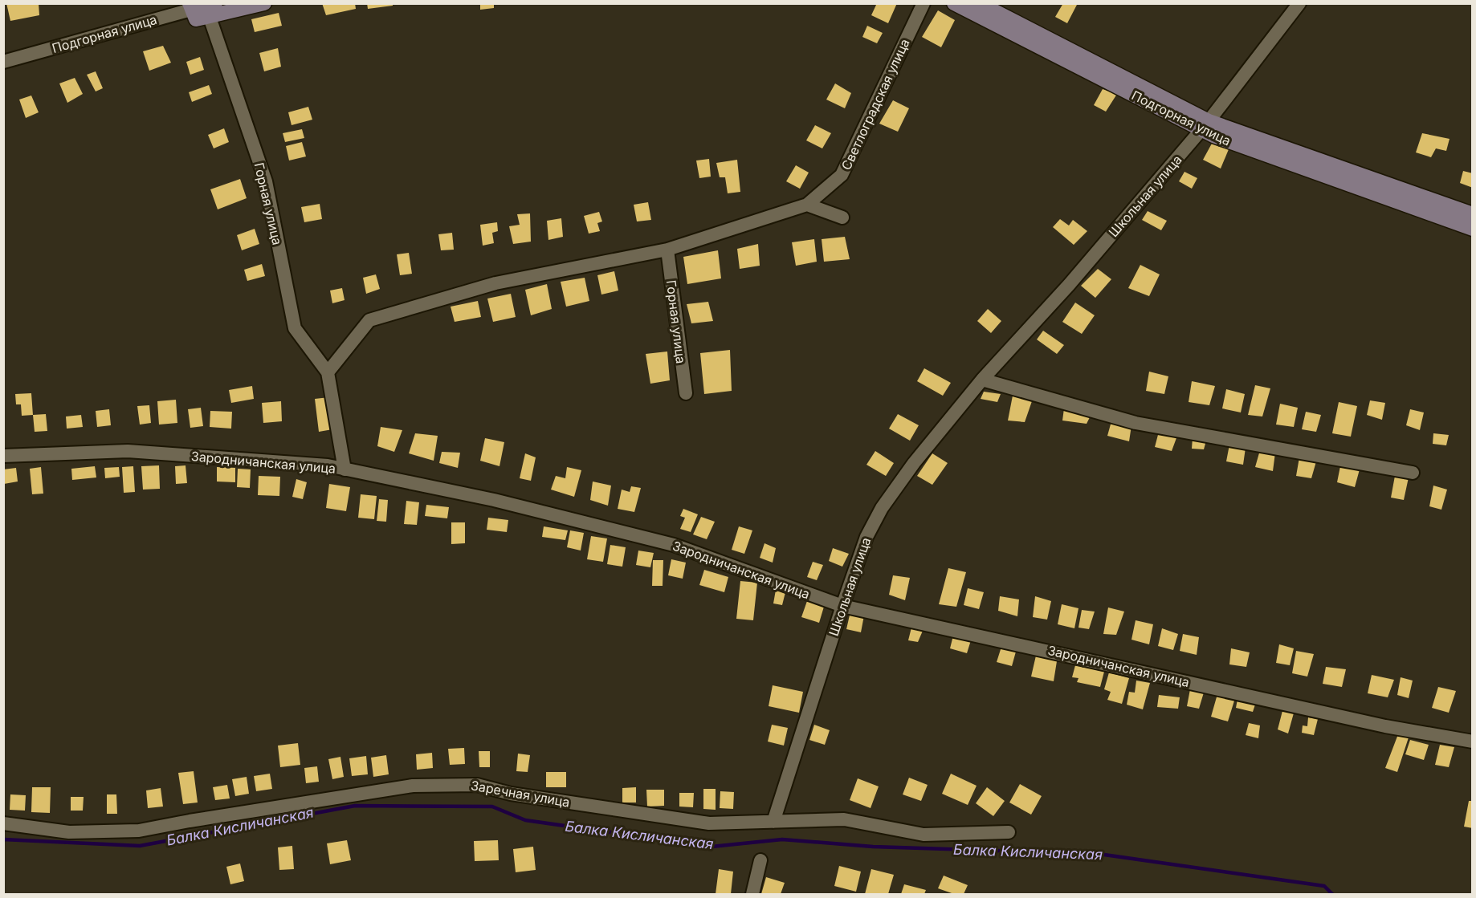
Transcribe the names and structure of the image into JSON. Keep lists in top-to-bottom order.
{
  "streets": {
    "street": [
      "Подгорная улица",
      "Светлоградская улица",
      "Школьная улица",
      "Горная улица",
      "Зародничанская улица",
      "Заречная улица"
    ]
  },
  "crossings": [
    ["Подгорная улица", "Школьная улица"],
    ["Подгорная улица", "Горная улица"],
    ["Светлоградская улица", "Горная улица"],
    ["Школьная улица", "Зародничанская улица"],
    ["Школьная улица", "Заречная улица"],
    ["Горная улица", "Зародничанская улица"]
  ],
  "water": ["Балка Кисличанская"]
}
